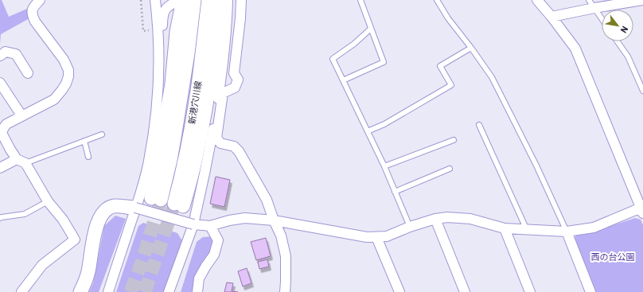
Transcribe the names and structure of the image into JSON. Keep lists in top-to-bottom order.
{
  "streets": {
    "street": ["新港穴川線"]
  },
  "parks": ["西の台公園"],
  "north": "bottom right"
}
